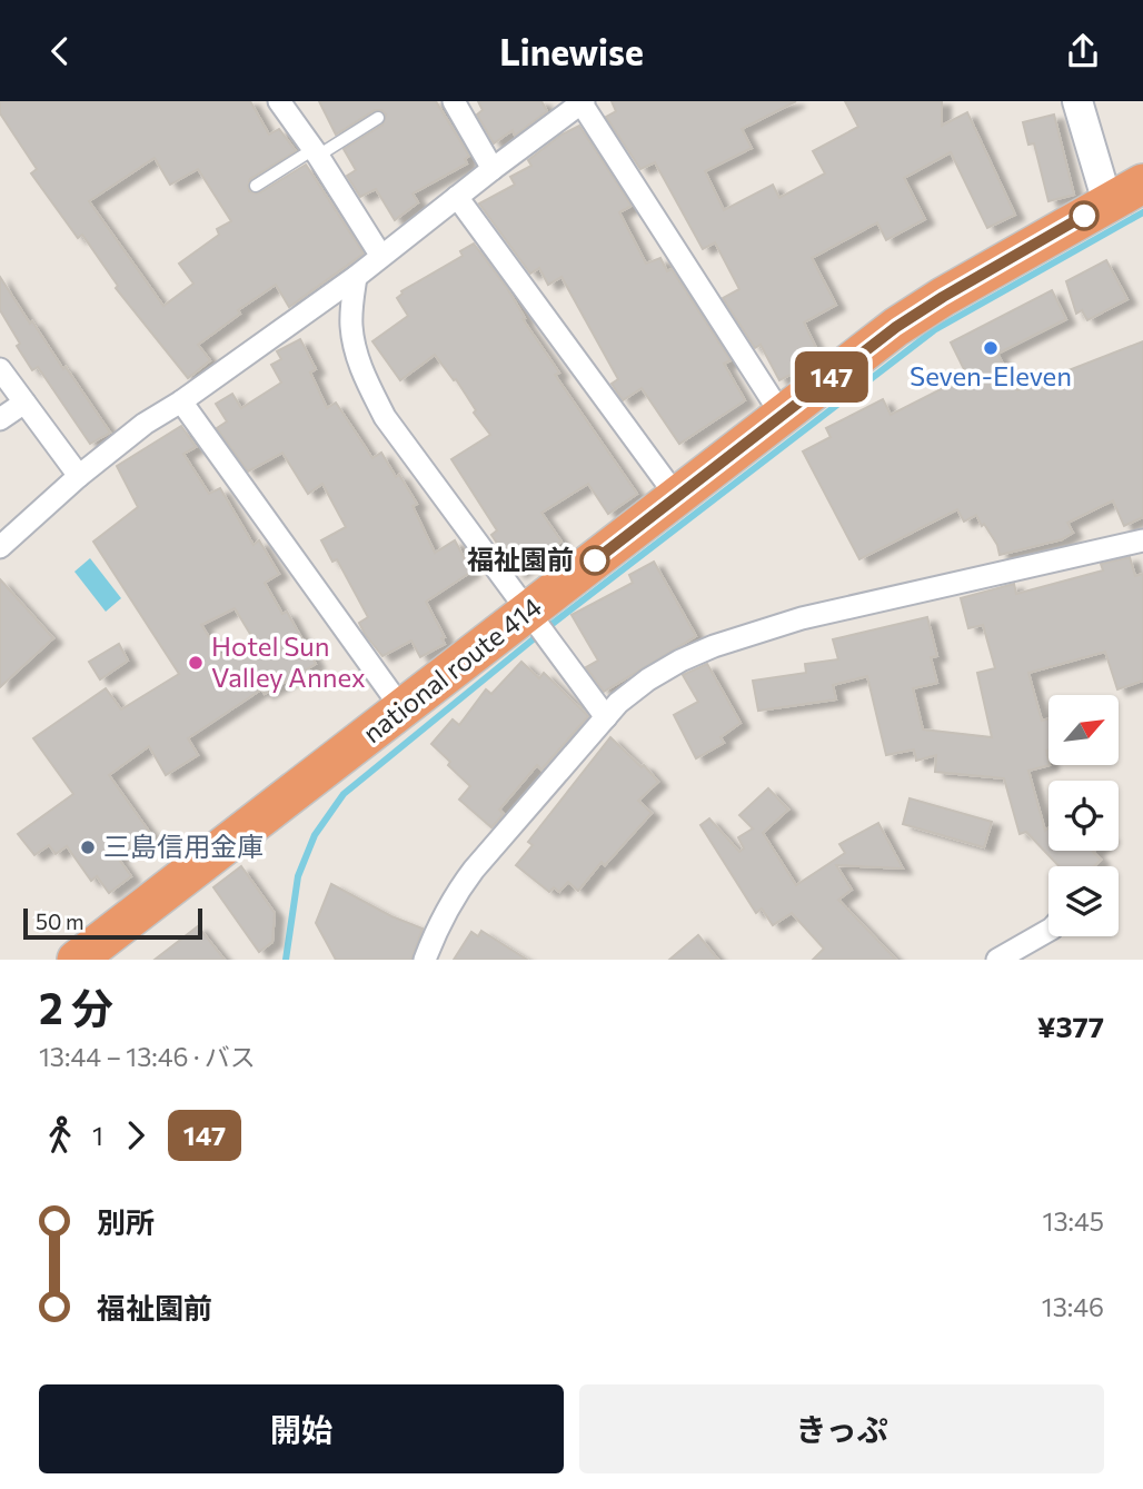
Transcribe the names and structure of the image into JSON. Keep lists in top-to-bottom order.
{
  "streets": {
    "highway": ["national route 414"]
  },
  "places": [
    "Seven-Eleven",
    "福祉園前",
    "Hotel Sun Valley Annex",
    "三島信用金庫"
  ],
  "lines": ["bus line 147"],
  "scale_bar": "50 m",
  "north": "top right",
  "page": {
    "header": "Linewise",
    "on_map": "147",
    "scale": "50 m",
    "heading": ["2 分", "13:44 – 13:46 · バス", "¥377"],
    "legs": ["1", "147"],
    "list": [
      {
        "name": "別所",
        "value": "13:45"
      },
      {
        "name": "福祉園前",
        "value": "13:46"
      }
    ],
    "buttons": ["開始", "きっぷ"]
  }
}
